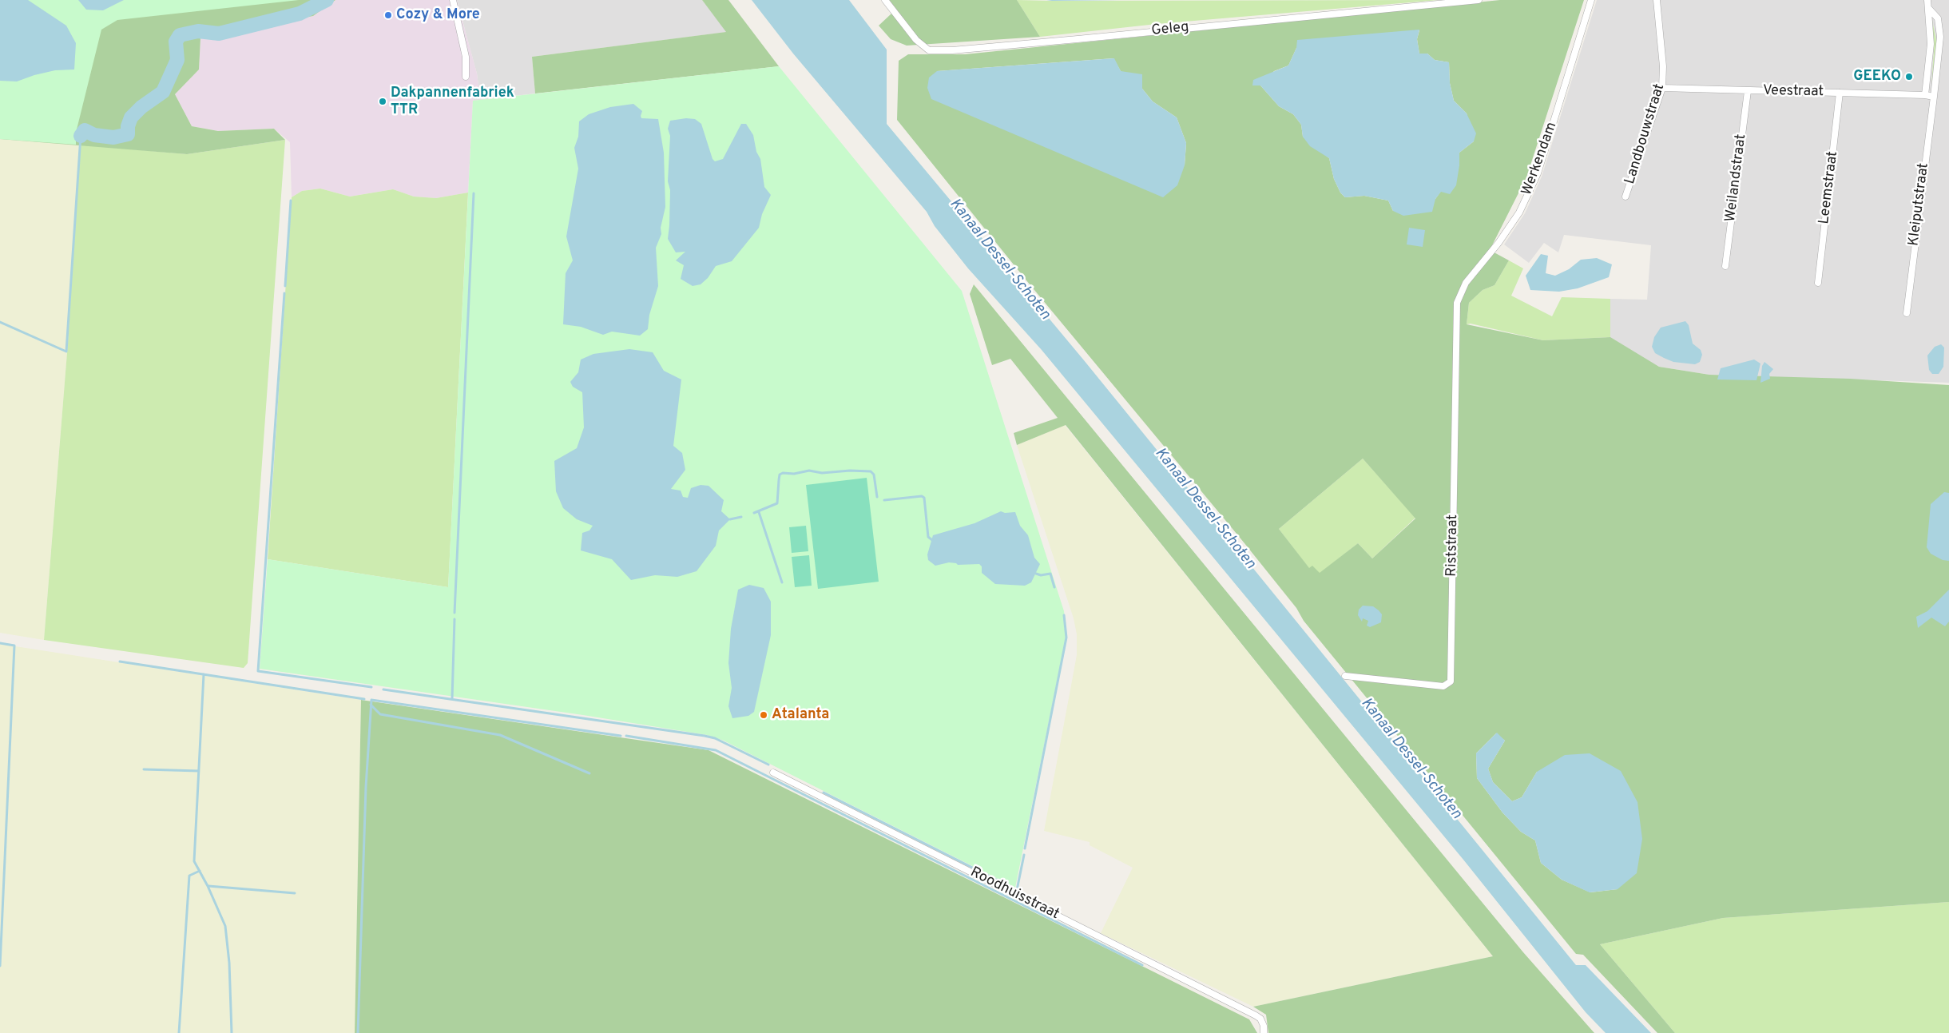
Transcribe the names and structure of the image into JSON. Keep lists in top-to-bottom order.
{
  "streets": {
    "street": [
      "Geleg",
      "Veestraat",
      "Landbouwstraat",
      "Werkendam",
      "Weilandstraat",
      "Leemstraat",
      "Kleiputstraat",
      "Riststraat",
      "Roodhuisstraat"
    ]
  },
  "crossings": [
    ["Veestraat", "Landbouwstraat"],
    ["Veestraat", "Weilandstraat"],
    ["Veestraat", "Leemstraat"],
    ["Veestraat", "Kleiputstraat"],
    ["Werkendam", "Riststraat"]
  ],
  "water": ["Kanaal Dessel-Schoten"],
  "places": [
    "Cozy & More",
    "GEEKO",
    "Dakpannenfabriek TTR",
    "Atalanta"
  ]
}
